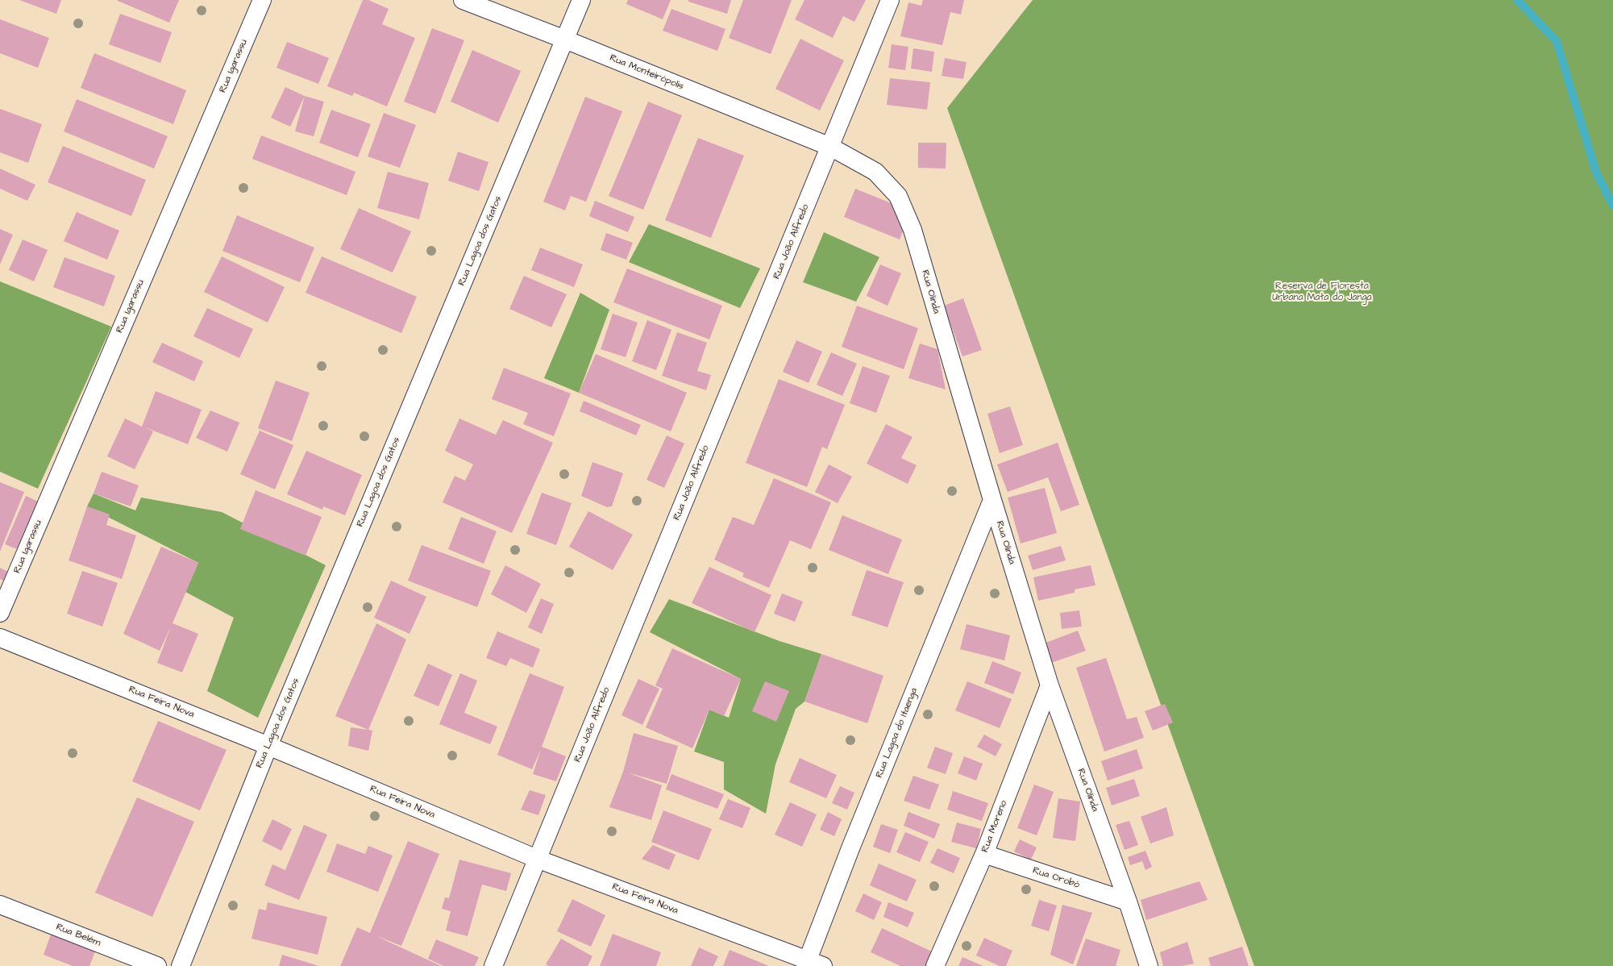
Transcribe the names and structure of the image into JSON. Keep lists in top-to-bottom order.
{
  "streets": {
    "street": [
      "Rua Igarassu",
      "Rua Monteirópolis",
      "Rua Lagoa dos Gatos",
      "Rua João Alfredo",
      "Rua Olinda",
      "Rua Feira Nova",
      "Rua Lagoa do Itaenga",
      "Rua Moreno",
      "Rua Orobó",
      "Rua Belém"
    ]
  },
  "crossings": [
    ["Rua Monteirópolis", "Rua Lagoa dos Gatos"],
    ["Rua Monteirópolis", "Rua João Alfredo"],
    ["Rua Monteirópolis", "Rua Olinda"],
    ["Rua Lagoa dos Gatos", "Rua Feira Nova"],
    ["Rua João Alfredo", "Rua Olinda"],
    ["Rua João Alfredo", "Rua Feira Nova"],
    ["Rua Olinda", "Rua Lagoa do Itaenga"],
    ["Rua Olinda", "Rua Moreno"],
    ["Rua Olinda", "Rua Orobó"],
    ["Rua Feira Nova", "Rua Lagoa do Itaenga"],
    ["Rua Moreno", "Rua Orobó"]
  ],
  "parks": ["Reserva de Floresta Urbana Mata do Janga"]
}
